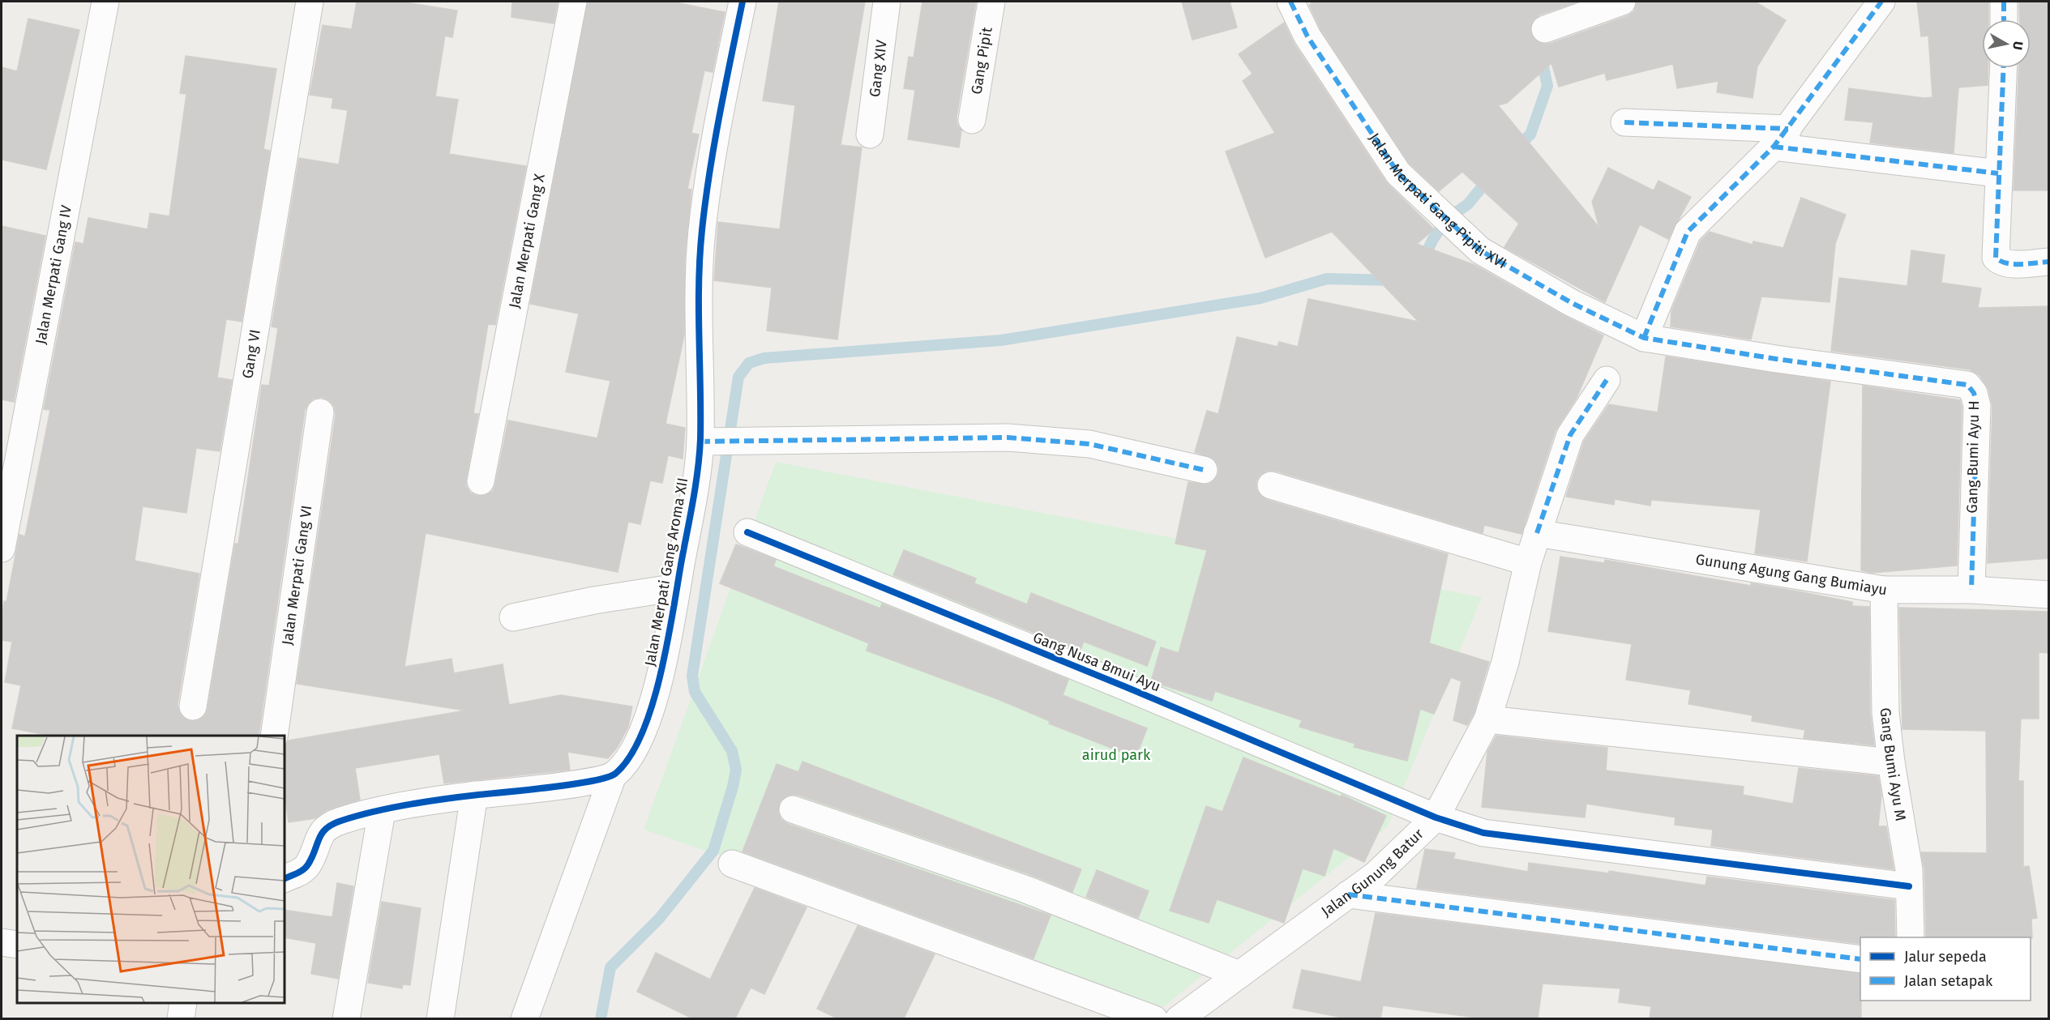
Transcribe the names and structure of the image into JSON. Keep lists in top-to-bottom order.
{
  "streets": {
    "street": [
      "Gang Pipit",
      "Gang XIV",
      "Jalan Merpati Gang Pipiti XVI",
      "Jalan Merpati Gang X",
      "Jalan Merpati Gang IV",
      "Gang VI",
      "Gang Bumi Ayu H",
      "Jalan Merpati Gang Aroma XII",
      "Jalan Merpati Gang VI",
      "Gunung Agung Gang Bumiayu",
      "Gang Nusa Bmui Ayu",
      "Gang Bumi Ayu M",
      "Jalan Gunung Batur"
    ]
  },
  "crossings": [
    ["Jalan Merpati Gang Pipiti XVI", "Gang Bumi Ayu H"],
    ["Gang Bumi Ayu H", "Gunung Agung Gang Bumiayu"],
    ["Gunung Agung Gang Bumiayu", "Gang Bumi Ayu M"],
    ["Gunung Agung Gang Bumiayu", "Jalan Gunung Batur"],
    ["Gang Nusa Bmui Ayu", "Gang Bumi Ayu M"],
    ["Gang Nusa Bmui Ayu", "Jalan Gunung Batur"]
  ],
  "parks": ["airud park"],
  "legend": ["Jalur sepeda", "Jalan setapak"],
  "north": "right"
}
